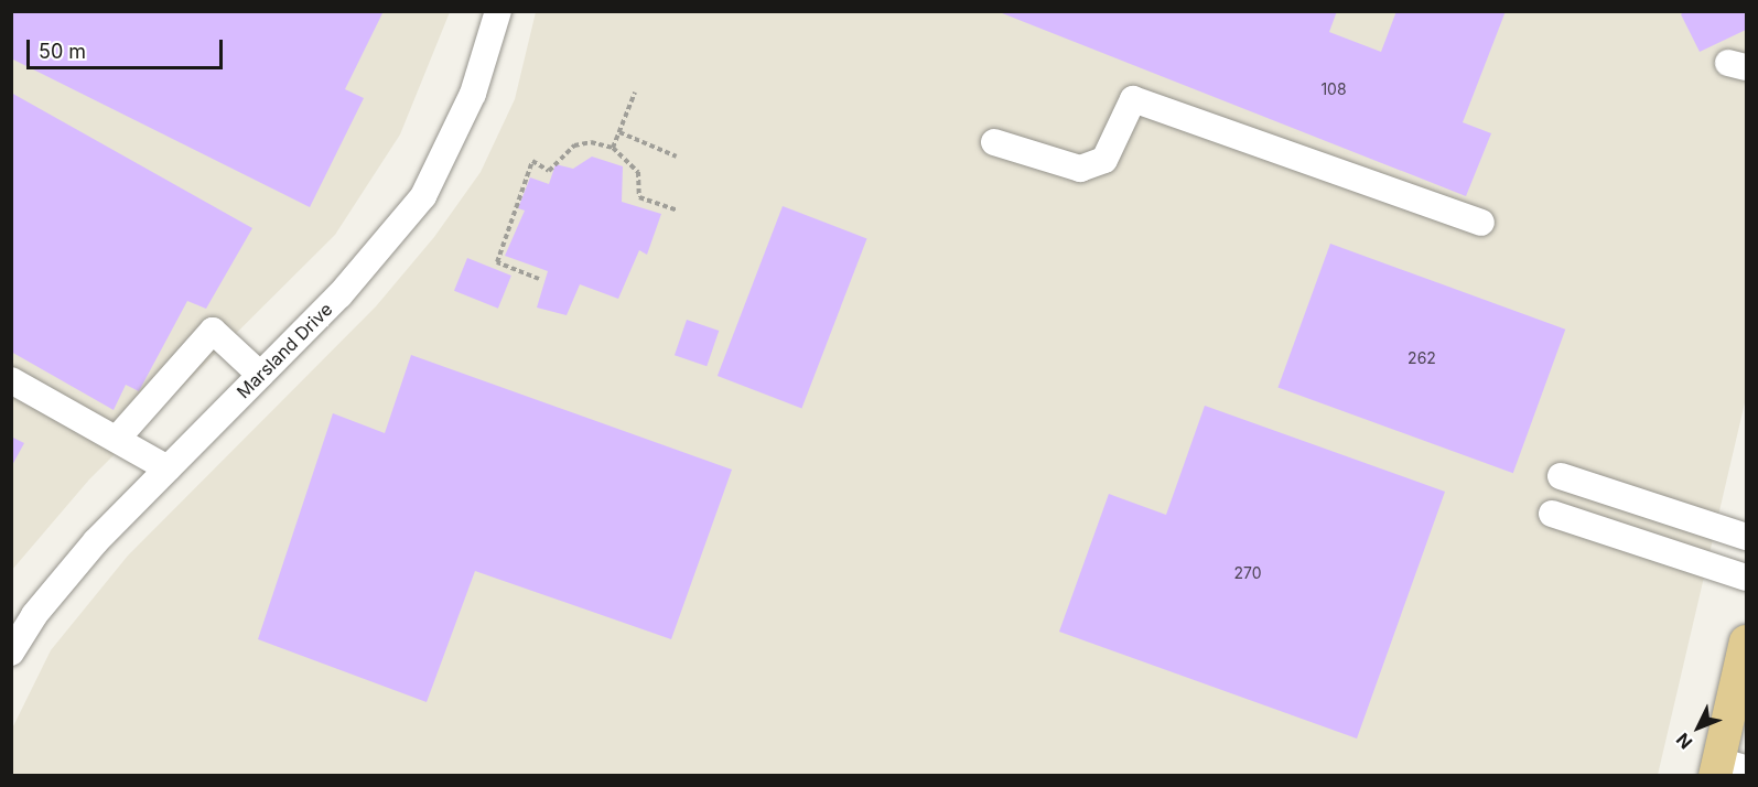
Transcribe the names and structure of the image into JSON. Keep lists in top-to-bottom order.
{
  "streets": {
    "street": ["Marsland Drive"]
  },
  "house_numbers": ["108", "262", "270"],
  "scale_bar": "50 m",
  "north": "bottom left"
}
